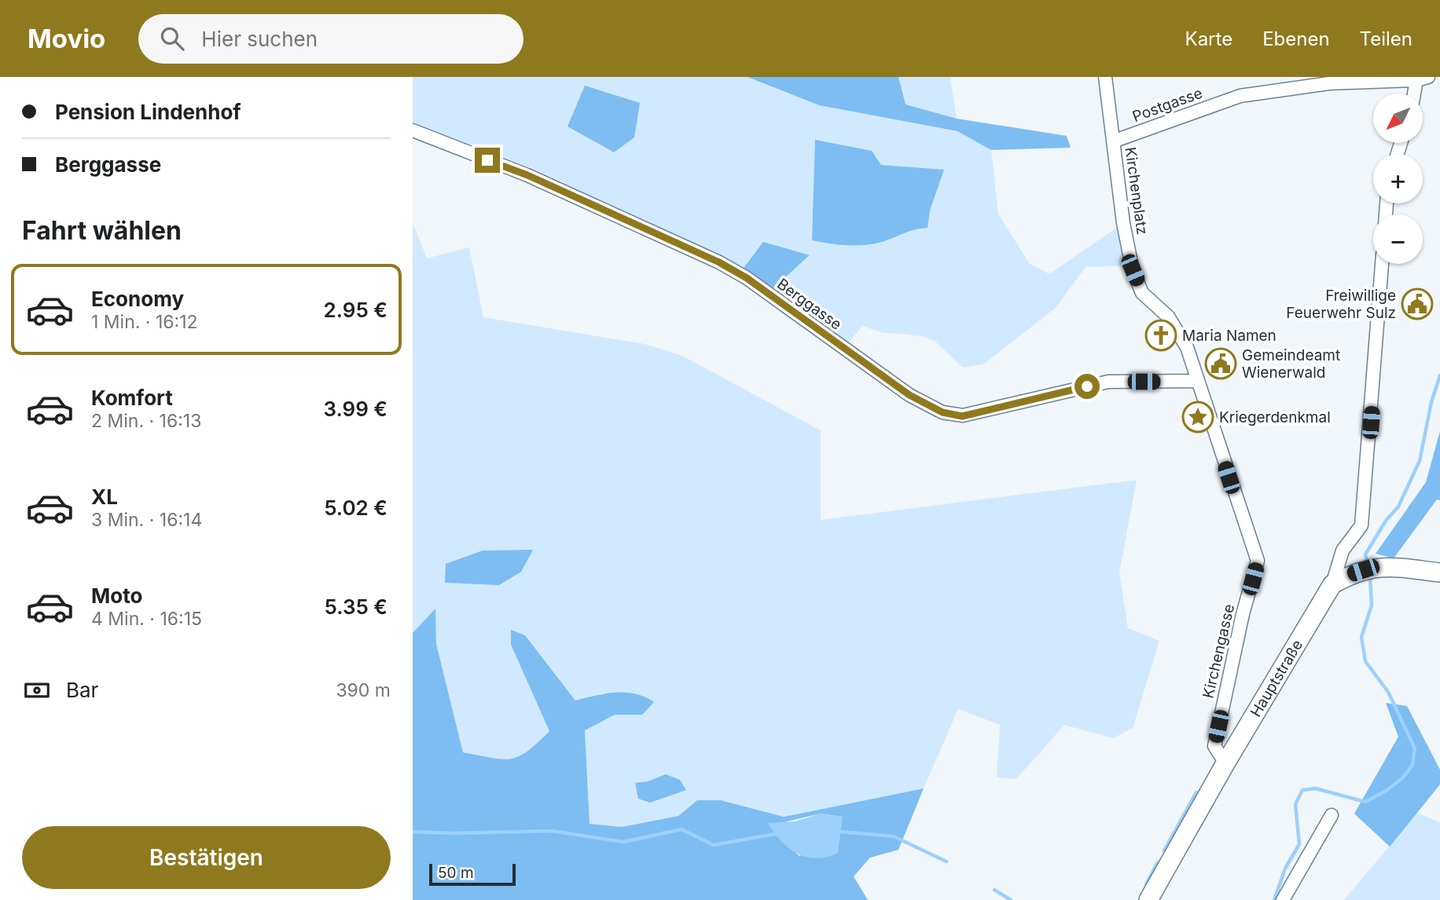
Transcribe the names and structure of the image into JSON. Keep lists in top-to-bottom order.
{
  "streets": {
    "main road": ["Hauptstraße"],
    "street": [
      "Postgasse",
      "Kirchenplatz",
      "Berggasse",
      "Kirchengasse"
    ]
  },
  "crossings": [
    ["Postgasse", "Kirchenplatz"],
    ["Kirchenplatz", "Berggasse"],
    ["Kirchenplatz", "Kirchengasse"],
    ["Kirchengasse", "Hauptstraße"]
  ],
  "places": {
    "public building": ["Freiwillige Feuerwehr Sulz", "Gemeindeamt Wienerwald"],
    "church": ["Maria Namen"],
    "place": ["Kriegerdenkmal"]
  },
  "scale_bar": "50 m",
  "north": "bottom left",
  "page": {
    "header": "Movio",
    "search": "Hier suchen",
    "nav": ["Karte", "Ebenen", "Teilen"],
    "banner": ["Pension Lindenhof", "Berggasse"],
    "map_buttons": ["+", "−"],
    "heading": "Fahrt wählen",
    "list": [
      {
        "name": "Economy",
        "note": "1 Min. · 16:12",
        "value": "2.95 €"
      },
      {
        "name": "Komfort",
        "note": "2 Min. · 16:13",
        "value": "3.99 €"
      },
      {
        "name": "XL",
        "note": "3 Min. · 16:14",
        "value": "5.02 €"
      },
      {
        "name": "Moto",
        "note": "4 Min. · 16:15",
        "value": "5.35 €"
      }
    ],
    "pay": ["Bar", "390 m"],
    "buttons": "Bestätigen",
    "scale": "50 m"
  }
}
